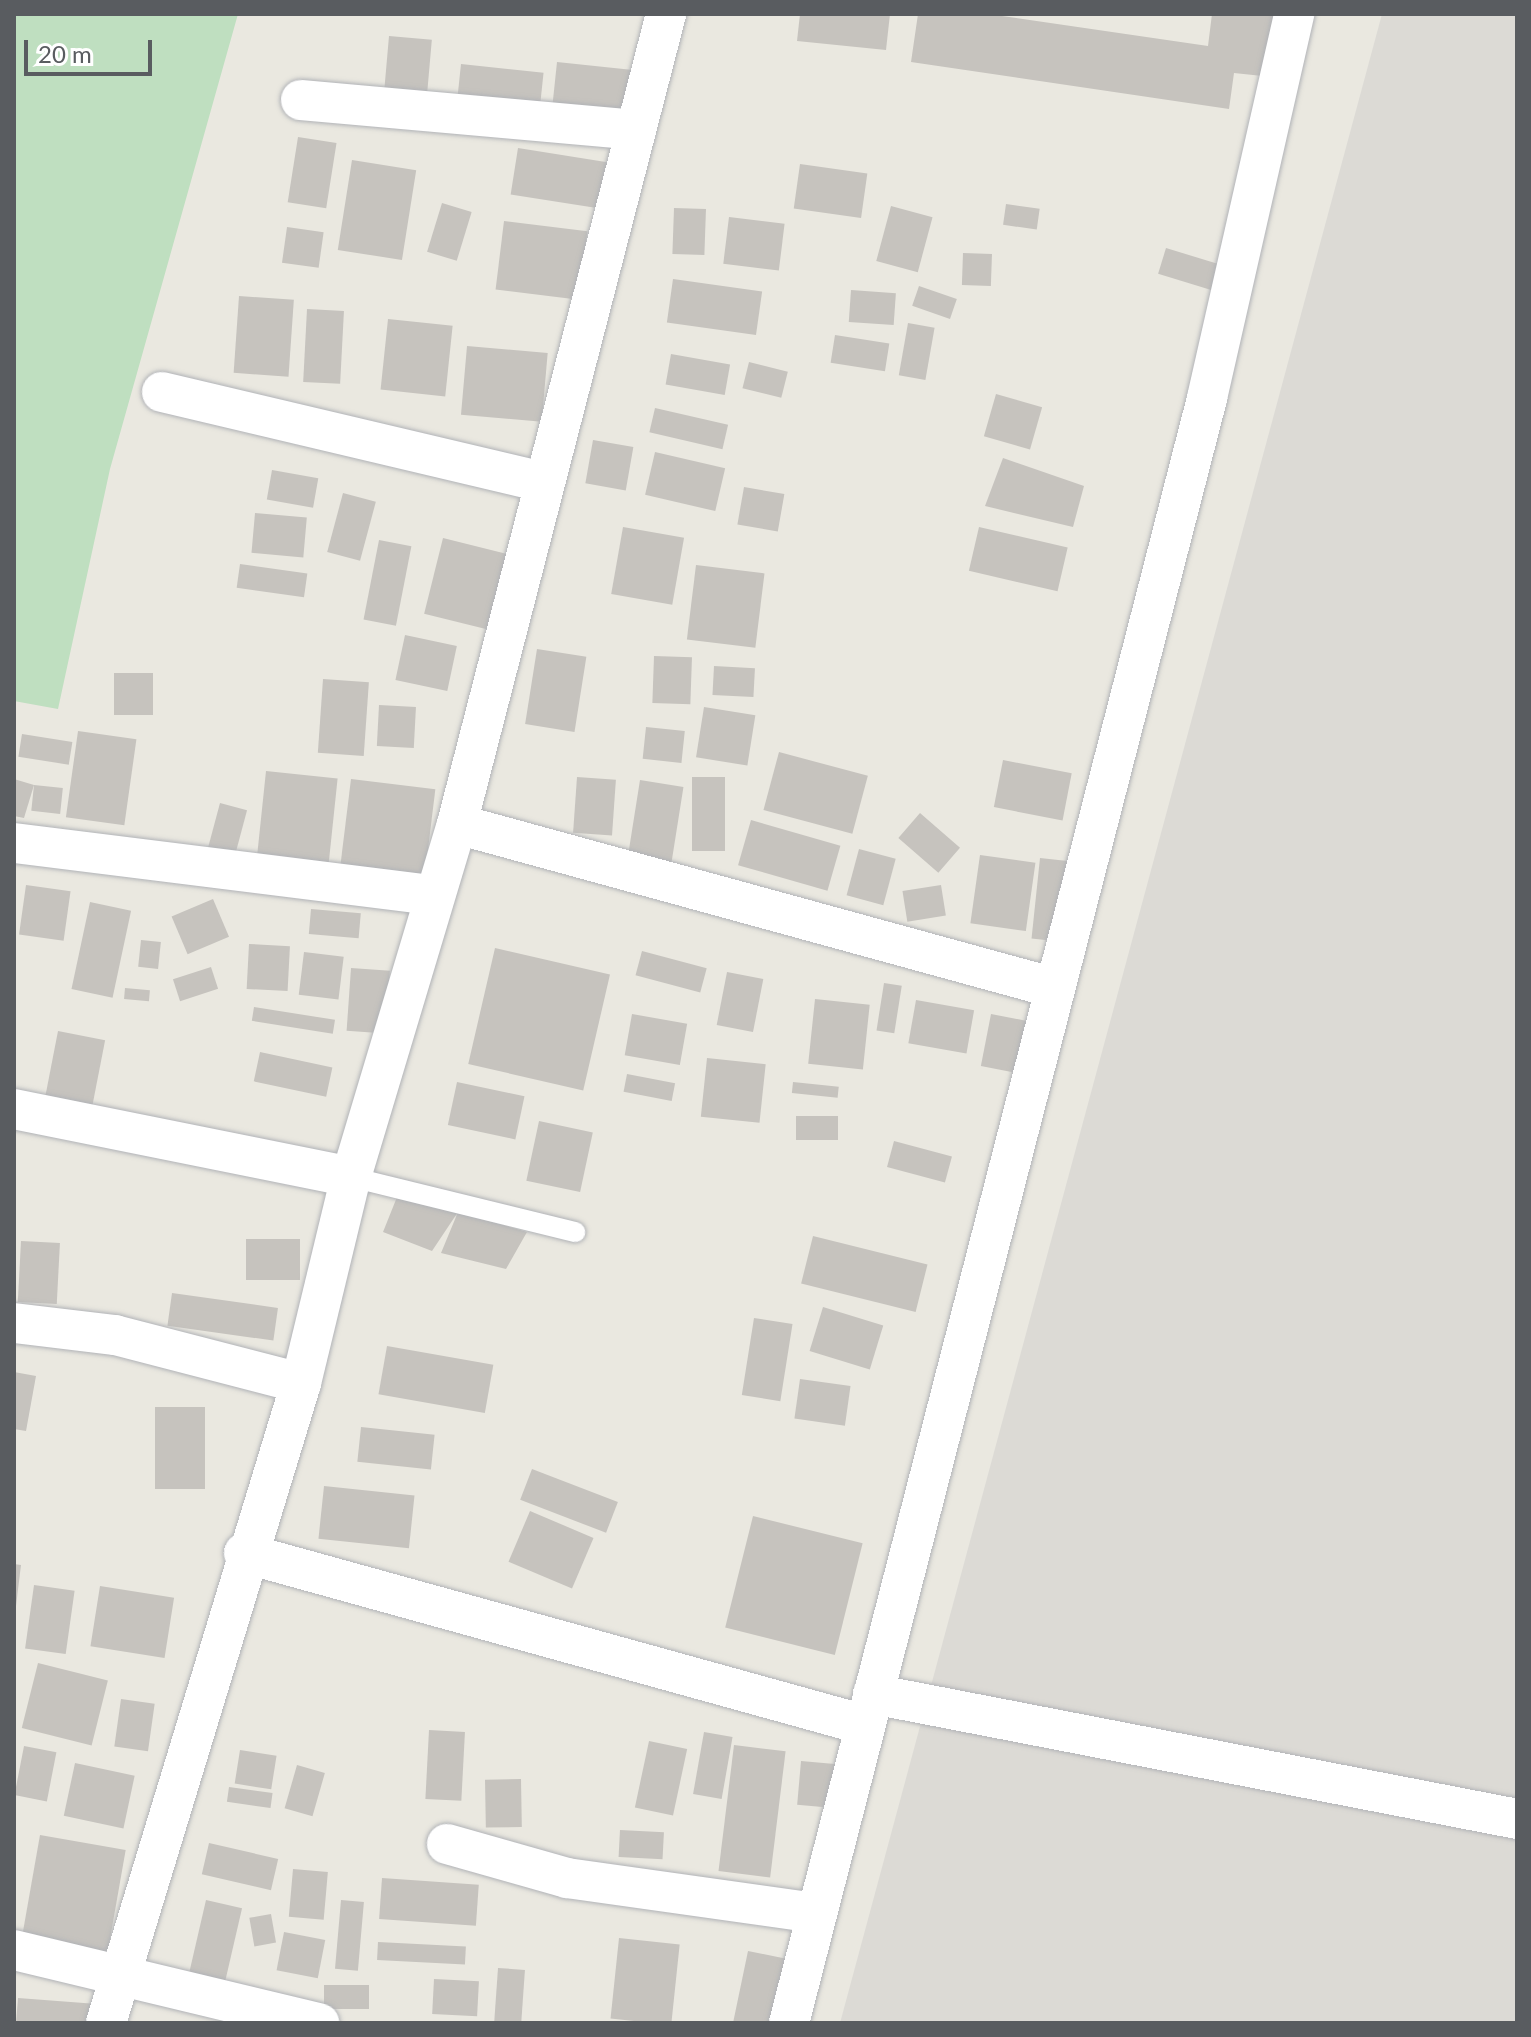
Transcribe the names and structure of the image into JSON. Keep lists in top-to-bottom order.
{
  "scale_bar": "20 m"
}
